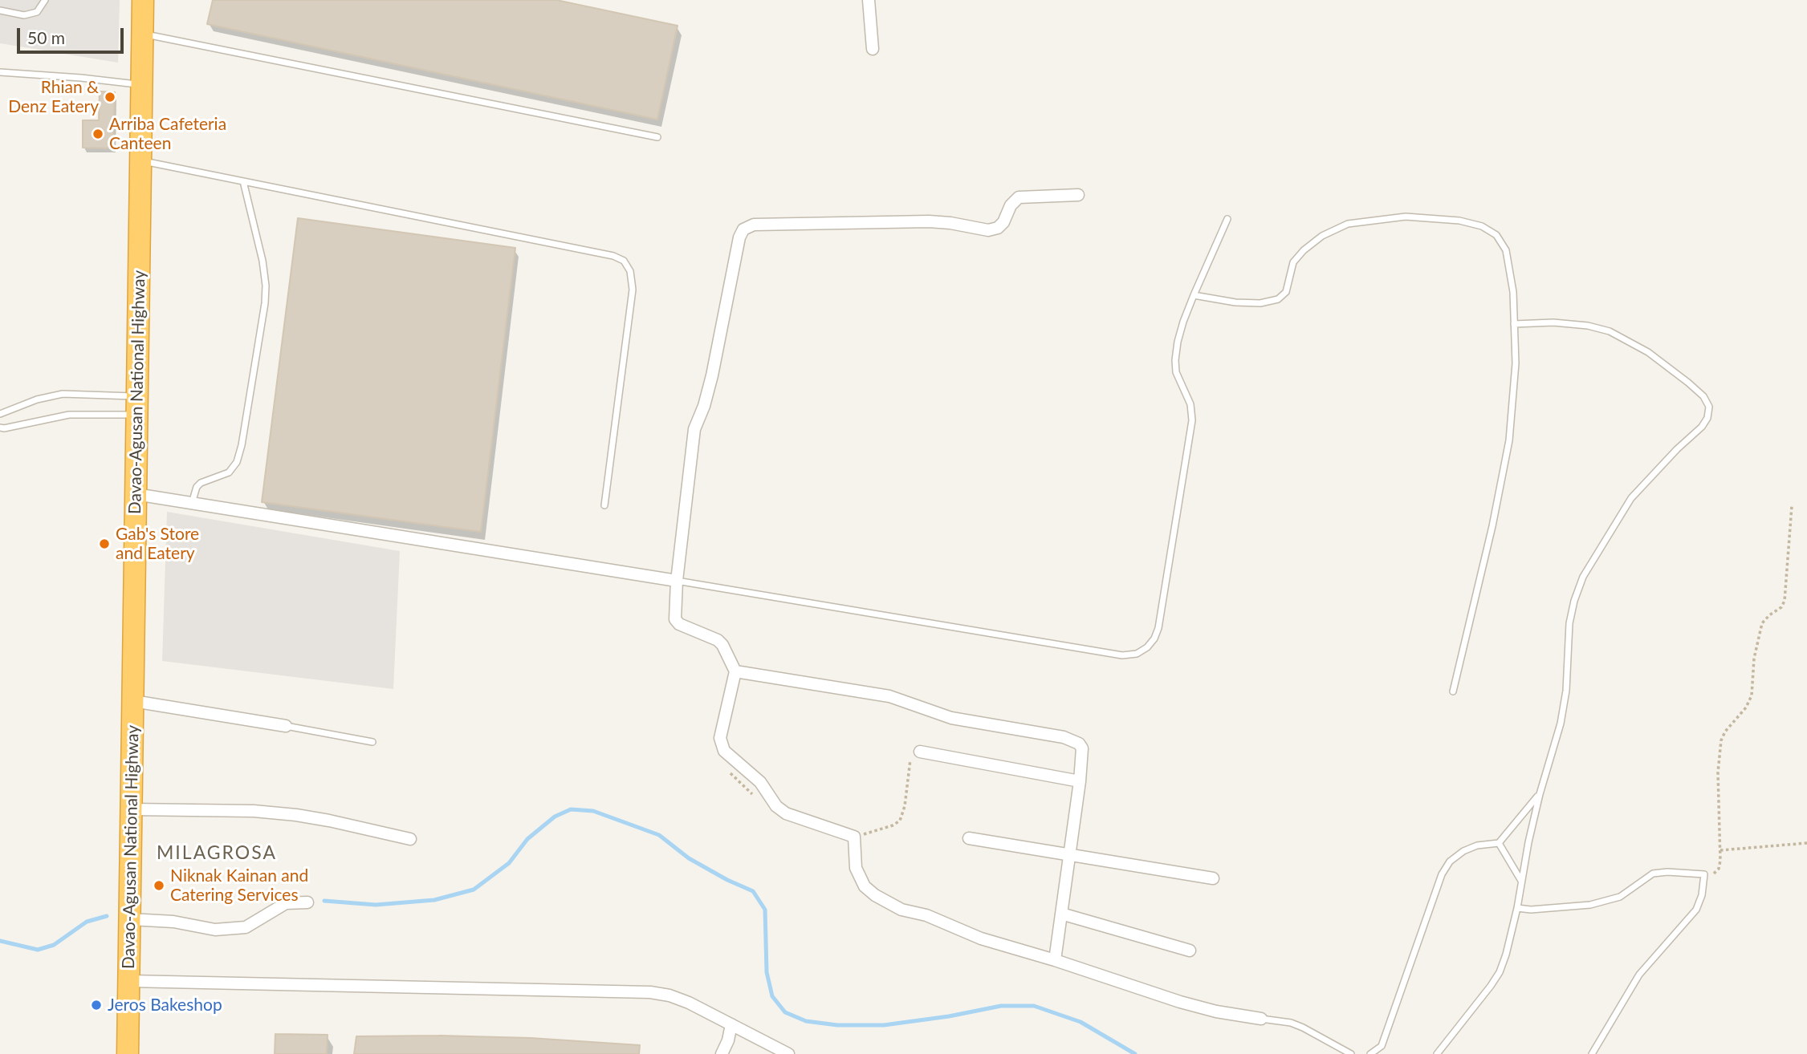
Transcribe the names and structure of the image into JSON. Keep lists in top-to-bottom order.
{
  "streets": {
    "highway": ["Davao-Agusan National Highway"]
  },
  "districts": ["MILAGROSA"],
  "places": [
    "Rhian & Denz Eatery",
    "Arriba Cafeteria Canteen",
    "Gab's Store and Eatery",
    "Niknak Kainan and Catering Services",
    "Jeros Bakeshop"
  ],
  "scale_bar": "50 m"
}
